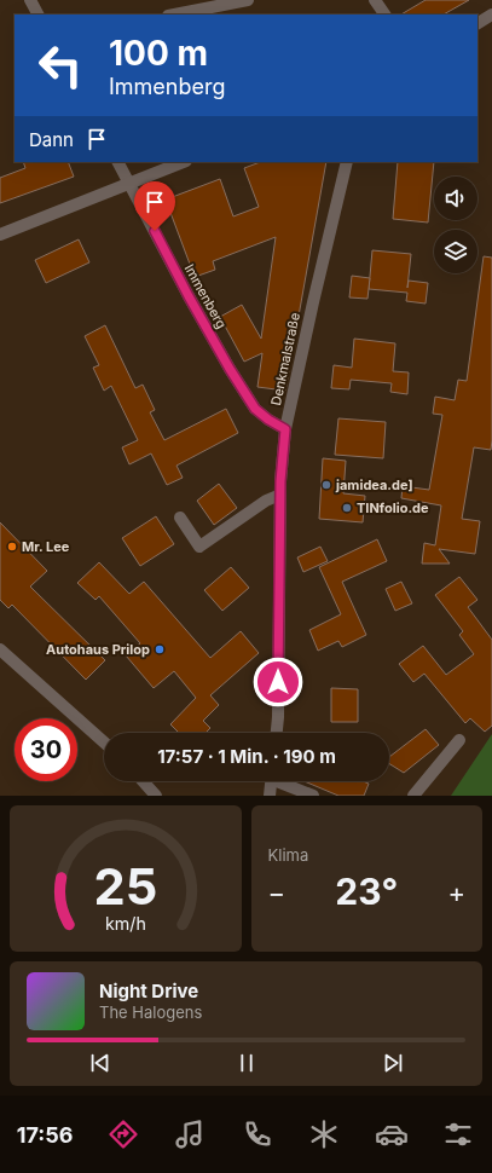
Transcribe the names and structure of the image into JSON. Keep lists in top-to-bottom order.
{
  "streets": {
    "street": ["Immenberg", "Denkmalstraße"]
  },
  "crossings": [
    ["Immenberg", "Denkmalstraße"]
  ],
  "places": [
    "jamidea.de]",
    "TINfolio.de",
    "Mr. Lee",
    "Autohaus Prilop"
  ],
  "page": {
    "turn": ["100 m", "Immenberg"],
    "then": "Dann",
    "limit": "30",
    "trip": "17:57 · 1 Min. · 190 m",
    "tile": "Klima",
    "heat": ["−", "23°", "+"],
    "song": ["Night Drive", "The Halogens"],
    "tabs": "17:56",
    "gauge": ["25", "km/h"]
  }
}
